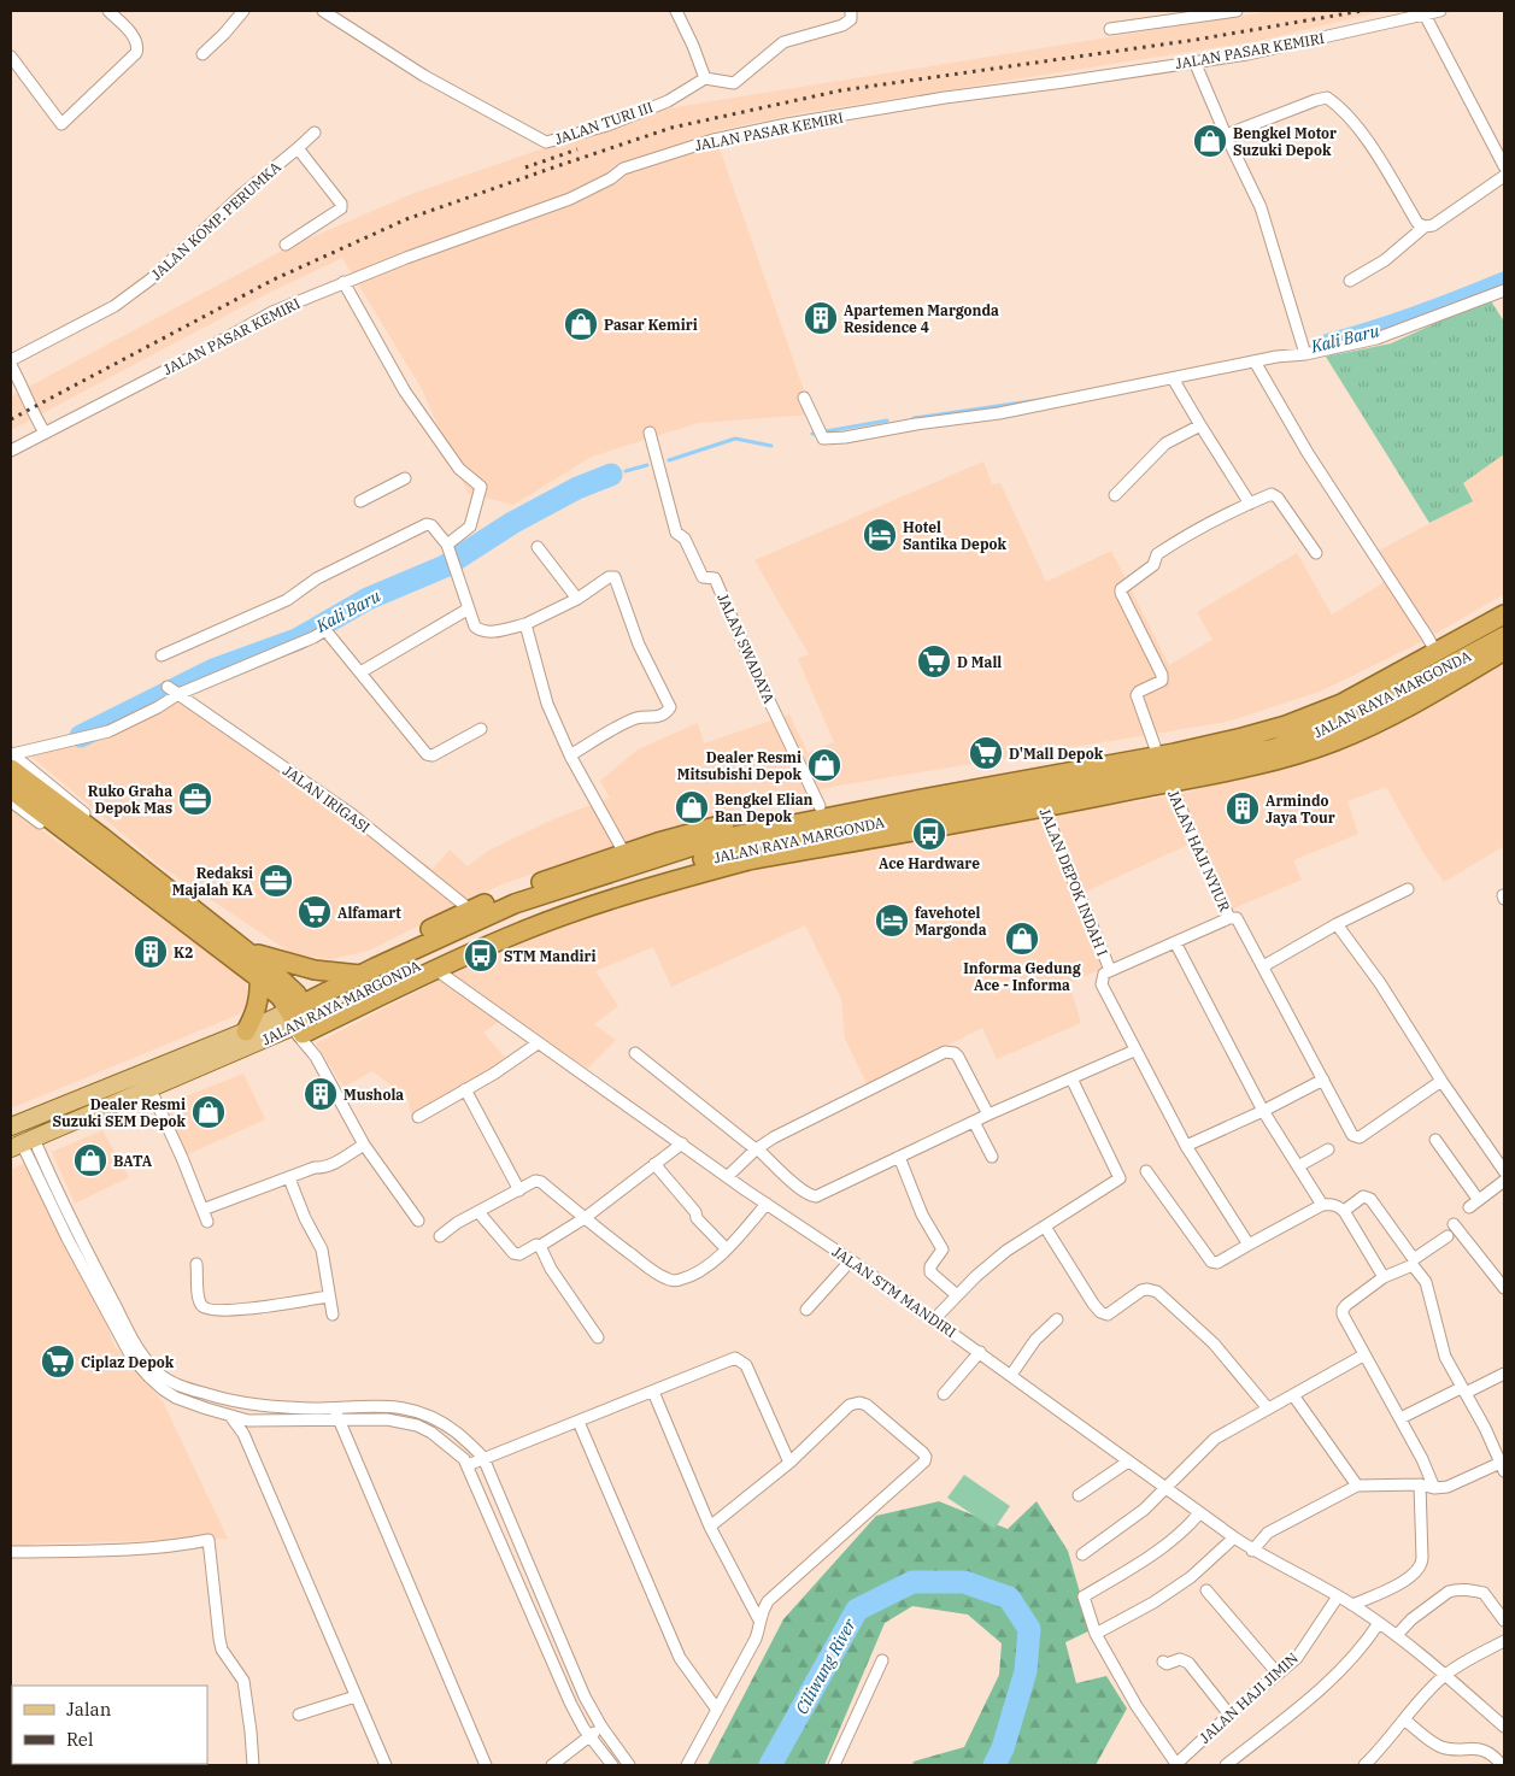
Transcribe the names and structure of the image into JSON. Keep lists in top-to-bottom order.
{
  "streets": {
    "highway": ["JALAN RAYA MARGONDA"],
    "street": [
      "JALAN PASAR KEMIRI",
      "JALAN TURI III",
      "JALAN KOMP. PERUMKA",
      "JALAN SWADAYA",
      "JALAN IRIGASI",
      "JALAN HAJI NYIUR",
      "JALAN DEPOK INDAH I",
      "JALAN STM MANDIRI",
      "JALAN HAJI JIMIN"
    ]
  },
  "crossings": [
    ["JALAN SWADAYA", "JALAN RAYA MARGONDA"],
    ["JALAN RAYA MARGONDA", "JALAN IRIGASI"],
    ["JALAN RAYA MARGONDA", "JALAN HAJI NYIUR"],
    ["JALAN RAYA MARGONDA", "JALAN DEPOK INDAH I"],
    ["JALAN RAYA MARGONDA", "JALAN STM MANDIRI"],
    ["JALAN STM MANDIRI", "JALAN HAJI JIMIN"]
  ],
  "water": ["Kali Baru", "Ciliwung River"],
  "places": {
    "shop": [
      "Bengkel Motor Suzuki Depok",
      "Pasar Kemiri",
      "Dealer Resmi Mitsubishi Depok",
      "Bengkel Elian Ban Depok",
      "Informa Gedung Ace - Informa",
      "Dealer Resmi Suzuki SEM Depok",
      "BATA"
    ],
    "building": [
      "Apartemen Margonda Residence 4",
      "Armindo Jaya Tour",
      "K2",
      "Mushola"
    ],
    "hotel": ["Hotel Santika Depok", "favehotel Margonda"],
    "supermarket": [
      "D Mall",
      "D'Mall Depok",
      "Alfamart",
      "Ciplaz Depok"
    ],
    "office": ["Ruko Graha Depok Mas", "Redaksi Majalah KA"],
    "bus stop": ["Ace Hardware", "STM Mandiri"]
  },
  "legend": ["Jalan", "Rel"]
}
